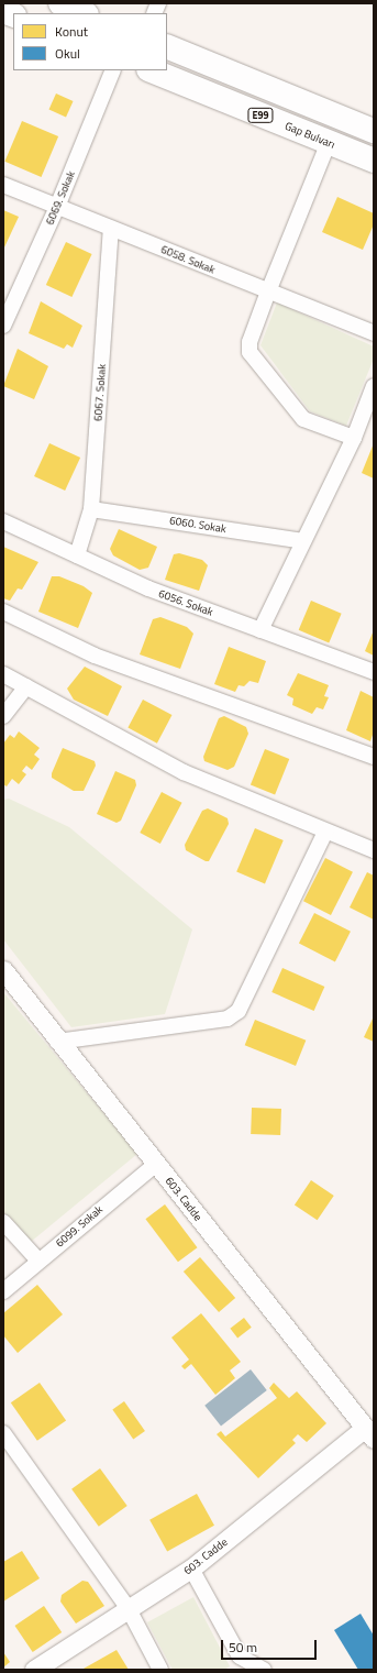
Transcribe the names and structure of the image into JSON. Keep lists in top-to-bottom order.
{
  "streets": {
    "highway": ["E99", "Gap Bulvarı"],
    "street": [
      "6069. Sokak",
      "6058. Sokak",
      "6067. Sokak",
      "6060. Sokak",
      "6056. Sokak",
      "603. Cadde",
      "6099. Sokak"
    ]
  },
  "crossings": [
    ["6069. Sokak", "6058. Sokak"],
    ["6058. Sokak", "6067. Sokak"],
    ["6067. Sokak", "6060. Sokak"],
    ["6067. Sokak", "6056. Sokak"],
    ["603. Cadde", "6099. Sokak"]
  ],
  "legend": ["Konut", "Okul"],
  "scale_bar": "50 m"
}
